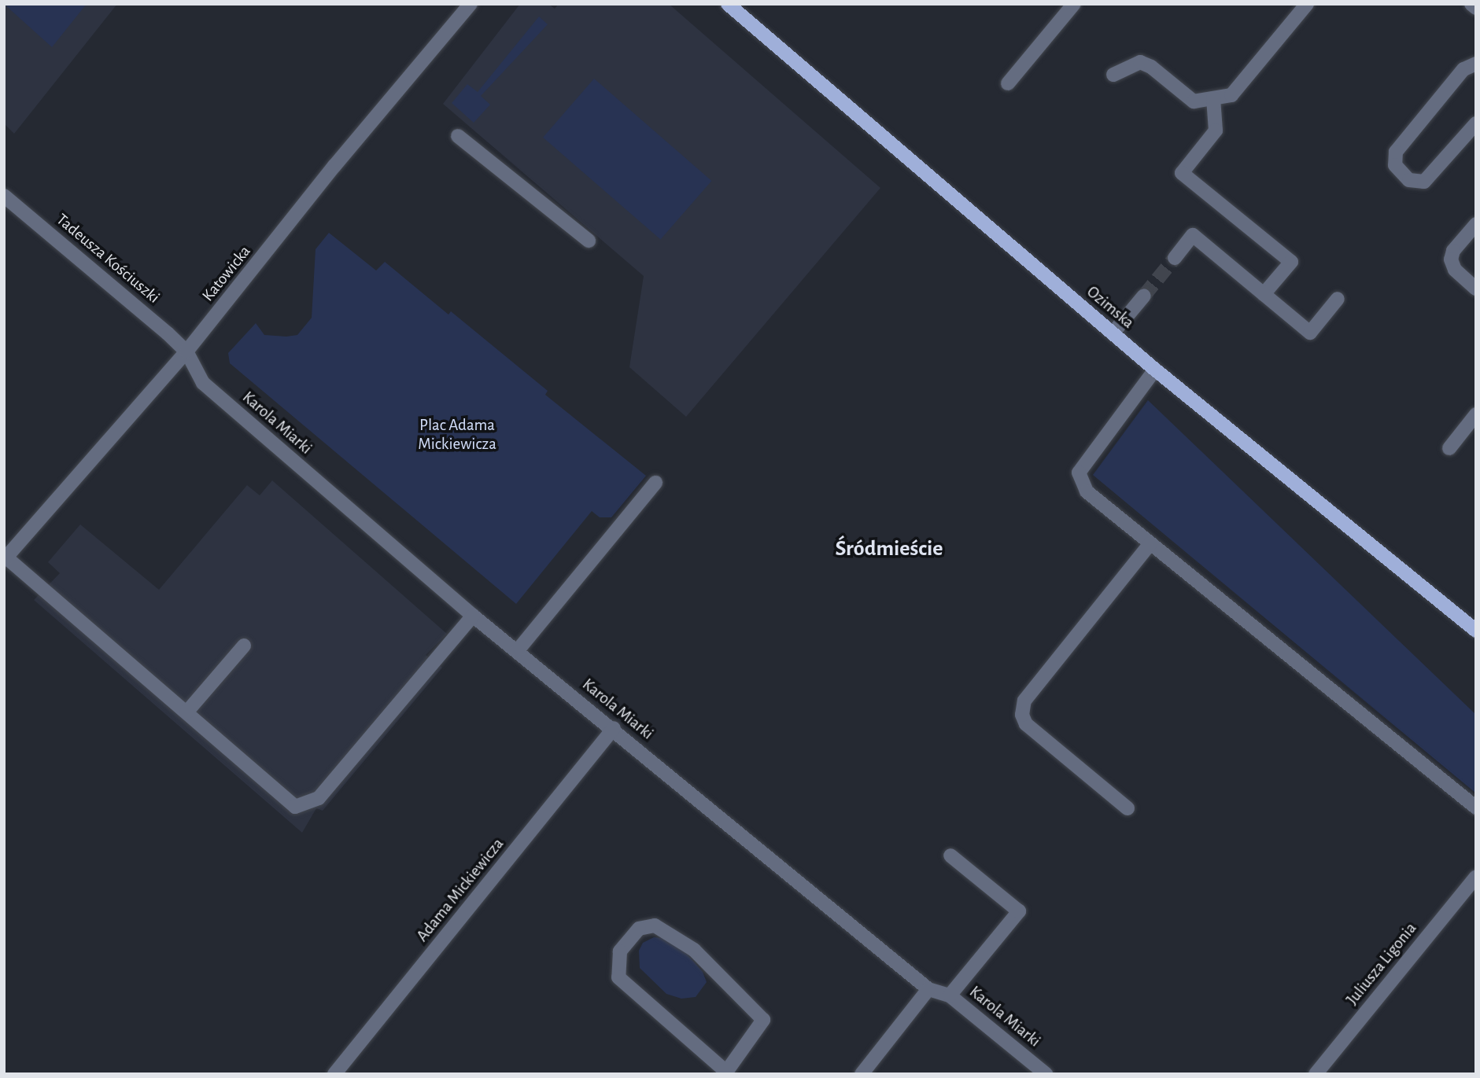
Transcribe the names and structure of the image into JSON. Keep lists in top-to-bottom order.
{
  "streets": {
    "main road": ["Ozimska"],
    "street": [
      "Tadeusza Kościuszki",
      "Katowicka",
      "Karola Miarki",
      "Adama Mickiewicza",
      "Juliusza Ligonia"
    ]
  },
  "crossings": [
    ["Tadeusza Kościuszki", "Katowicka"],
    ["Tadeusza Kościuszki", "Karola Miarki"],
    ["Katowicka", "Karola Miarki"],
    ["Karola Miarki", "Adama Mickiewicza"]
  ],
  "districts": ["Śródmieście"],
  "parks": ["Plac Adama Mickiewicza"]
}
